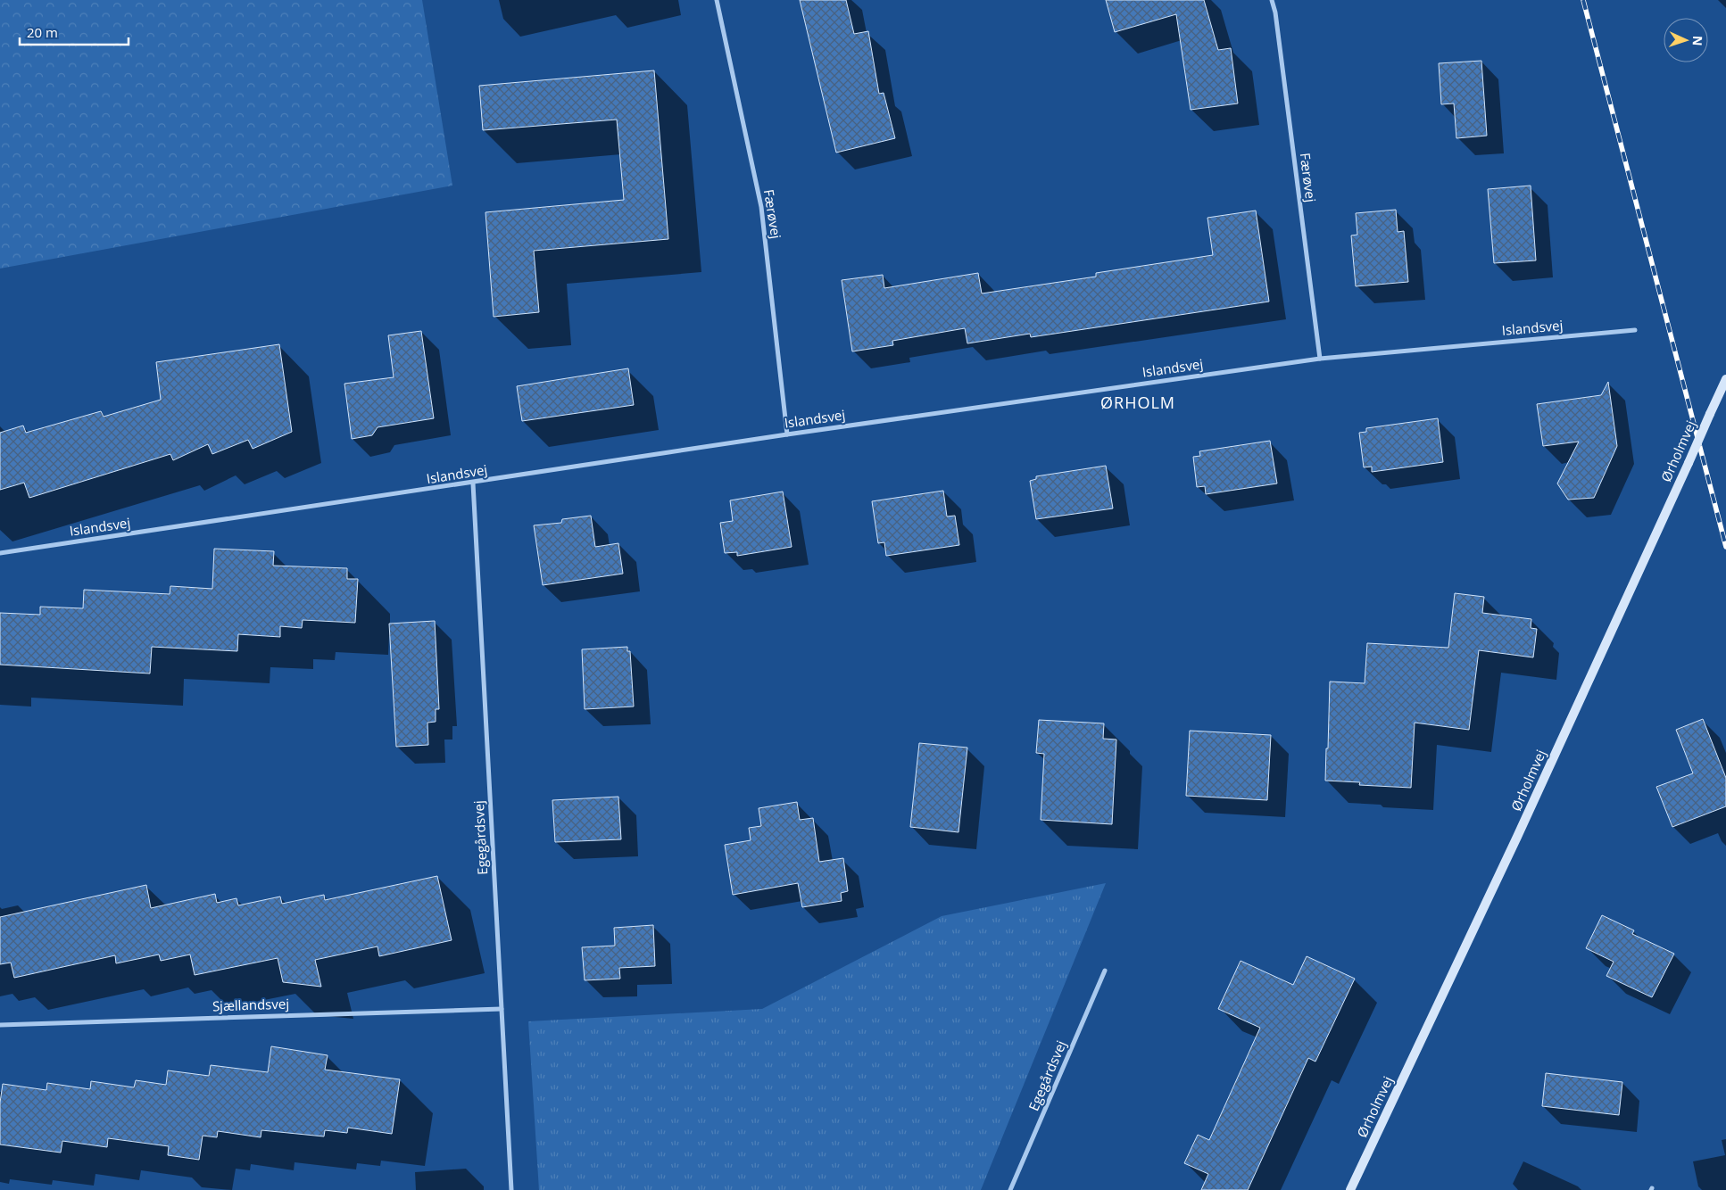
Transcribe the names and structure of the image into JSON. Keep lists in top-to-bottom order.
{
  "streets": {
    "street": [
      "Færøvej",
      "Islandsvej",
      "Ørholmvej",
      "Egegårdsvej",
      "Sjællandsvej"
    ]
  },
  "crossings": [
    ["Færøvej", "Islandsvej"],
    ["Islandsvej", "Egegårdsvej"],
    ["Egegårdsvej", "Sjællandsvej"]
  ],
  "districts": ["ØRHOLM"],
  "scale_bar": "20 m",
  "north": "right"
}
